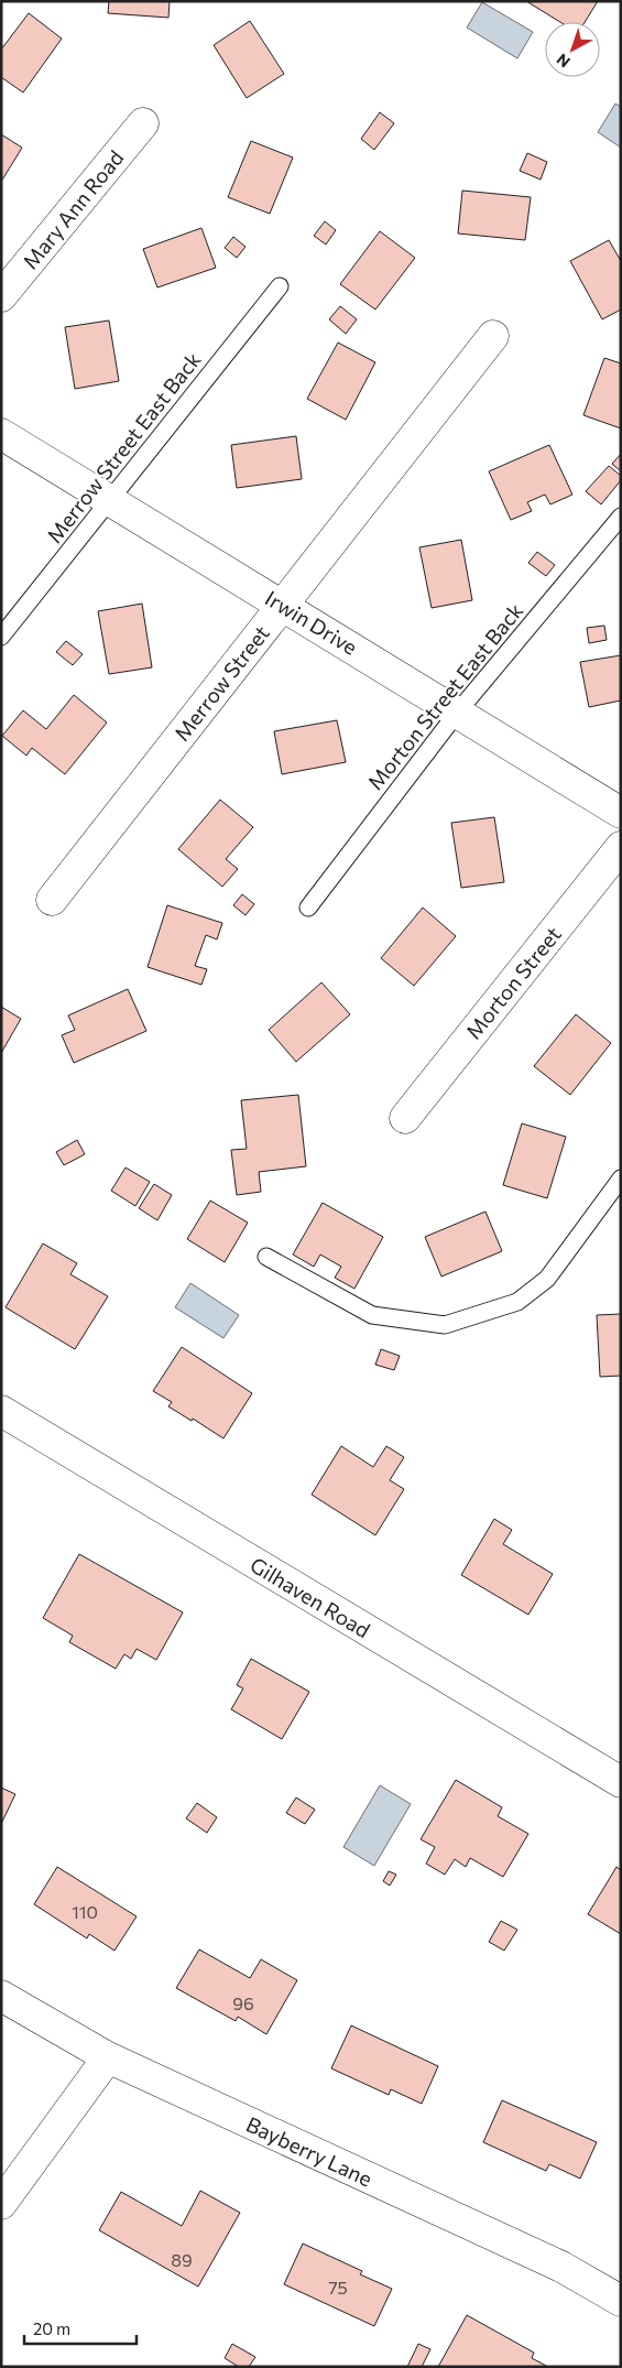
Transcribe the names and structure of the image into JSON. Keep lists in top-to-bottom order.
{
  "streets": {
    "street": [
      "Mary Ann Road",
      "Irwin Drive",
      "Merrow Street",
      "Morton Street",
      "Gilhaven Road",
      "Bayberry Lane"
    ],
    "lane": ["Merrow Street East Back", "Morton Street East Back"]
  },
  "crossings": [
    ["Merrow Street East Back", "Irwin Drive"],
    ["Irwin Drive", "Merrow Street"],
    ["Irwin Drive", "Morton Street East Back"]
  ],
  "house_numbers": [
    "110",
    "96",
    "89",
    "75"
  ],
  "scale_bar": "20 m",
  "north": "bottom left"
}
